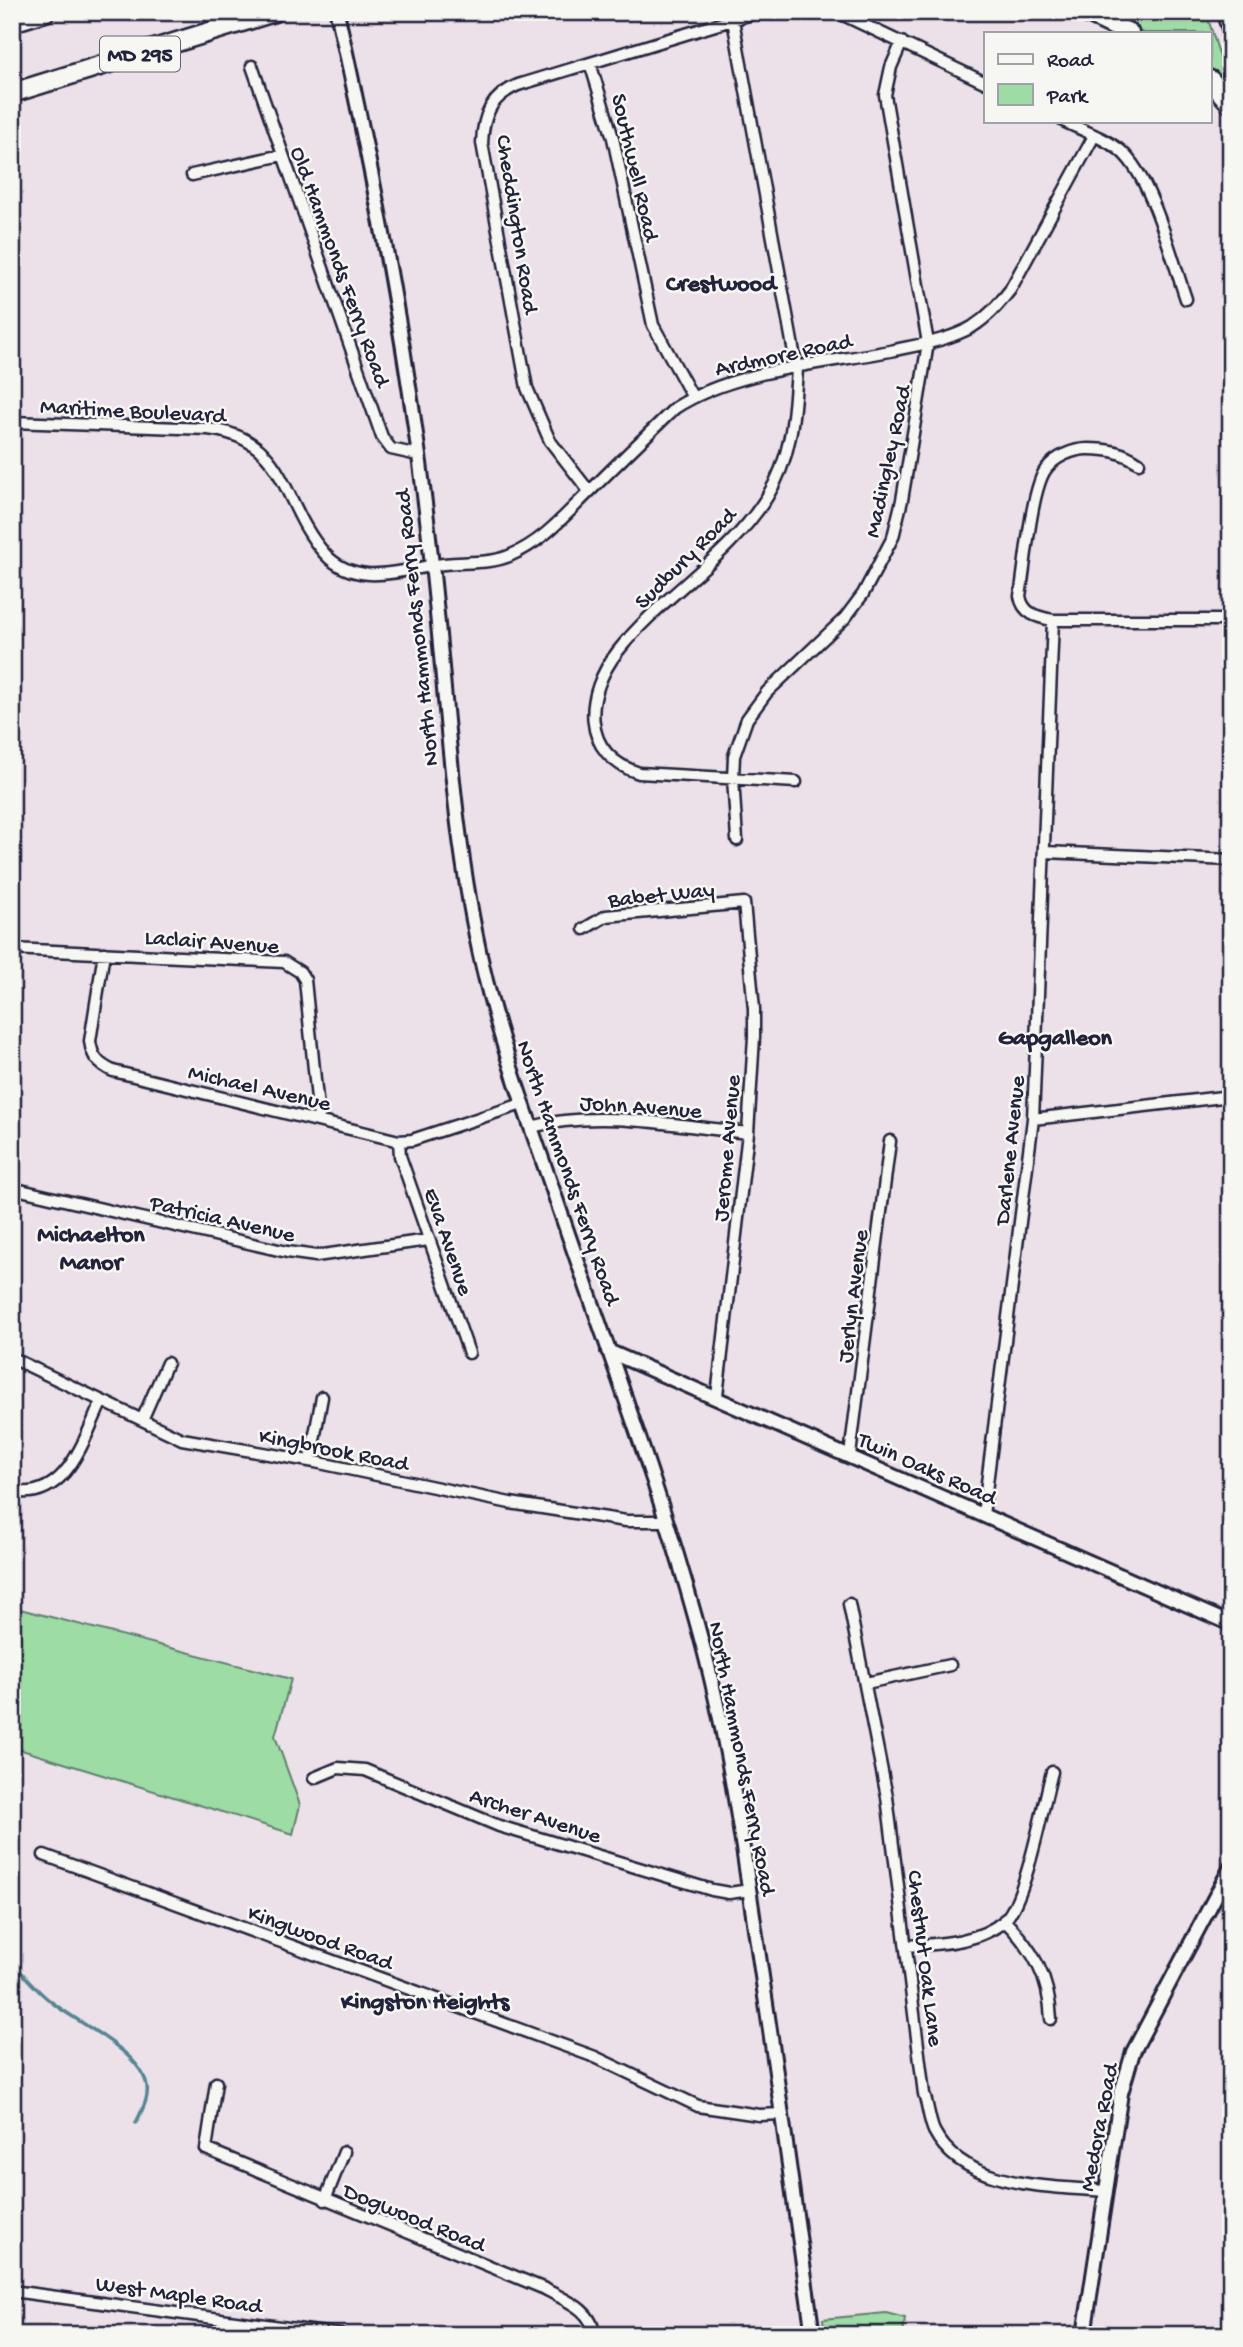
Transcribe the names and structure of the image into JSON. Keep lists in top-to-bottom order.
{
  "streets": {
    "highway": ["MD 295"],
    "street": [
      "Southwell Road",
      "Cheddington Road",
      "Old Hammonds Ferry Road",
      "Ardmore Road",
      "Maritime Boulevard",
      "Madingley Road",
      "Sudbury Road",
      "North Hammonds Ferry Road",
      "Babet Way",
      "Laclair Avenue",
      "Michael Avenue",
      "John Avenue",
      "Jerome Avenue",
      "Darlene Avenue",
      "Patricia Avenue",
      "Eva Avenue",
      "Jerlyn Avenue",
      "Kingbrook Road",
      "Twin Oaks Road",
      "Archer Avenue",
      "Kingwood Road",
      "Chestnut Oak Lane",
      "Medora Road",
      "Dogwood Road",
      "West Maple Road"
    ]
  },
  "crossings": [
    ["Southwell Road", "Cheddington Road"],
    ["Southwell Road", "Ardmore Road"],
    ["Cheddington Road", "Ardmore Road"],
    ["Cheddington Road", "Sudbury Road"],
    ["Old Hammonds Ferry Road", "North Hammonds Ferry Road"],
    ["Ardmore Road", "Maritime Boulevard"],
    ["Ardmore Road", "Madingley Road"],
    ["Ardmore Road", "Sudbury Road"],
    ["Ardmore Road", "North Hammonds Ferry Road"],
    ["Maritime Boulevard", "North Hammonds Ferry Road"],
    ["Madingley Road", "Sudbury Road"],
    ["North Hammonds Ferry Road", "Michael Avenue"],
    ["North Hammonds Ferry Road", "John Avenue"],
    ["North Hammonds Ferry Road", "Kingbrook Road"],
    ["North Hammonds Ferry Road", "Twin Oaks Road"],
    ["North Hammonds Ferry Road", "Archer Avenue"],
    ["North Hammonds Ferry Road", "Kingwood Road"],
    ["Babet Way", "Jerome Avenue"],
    ["Laclair Avenue", "Michael Avenue"],
    ["Michael Avenue", "Eva Avenue"],
    ["John Avenue", "Jerome Avenue"],
    ["Jerome Avenue", "Twin Oaks Road"],
    ["Darlene Avenue", "Twin Oaks Road"],
    ["Patricia Avenue", "Eva Avenue"],
    ["Jerlyn Avenue", "Twin Oaks Road"],
    ["Chestnut Oak Lane", "Medora Road"]
  ],
  "districts": [
    "Crestwood",
    "Gapgalleon",
    "Michaelton Manor",
    "Kingston Heights"
  ],
  "legend": ["Road", "Park"]
}
